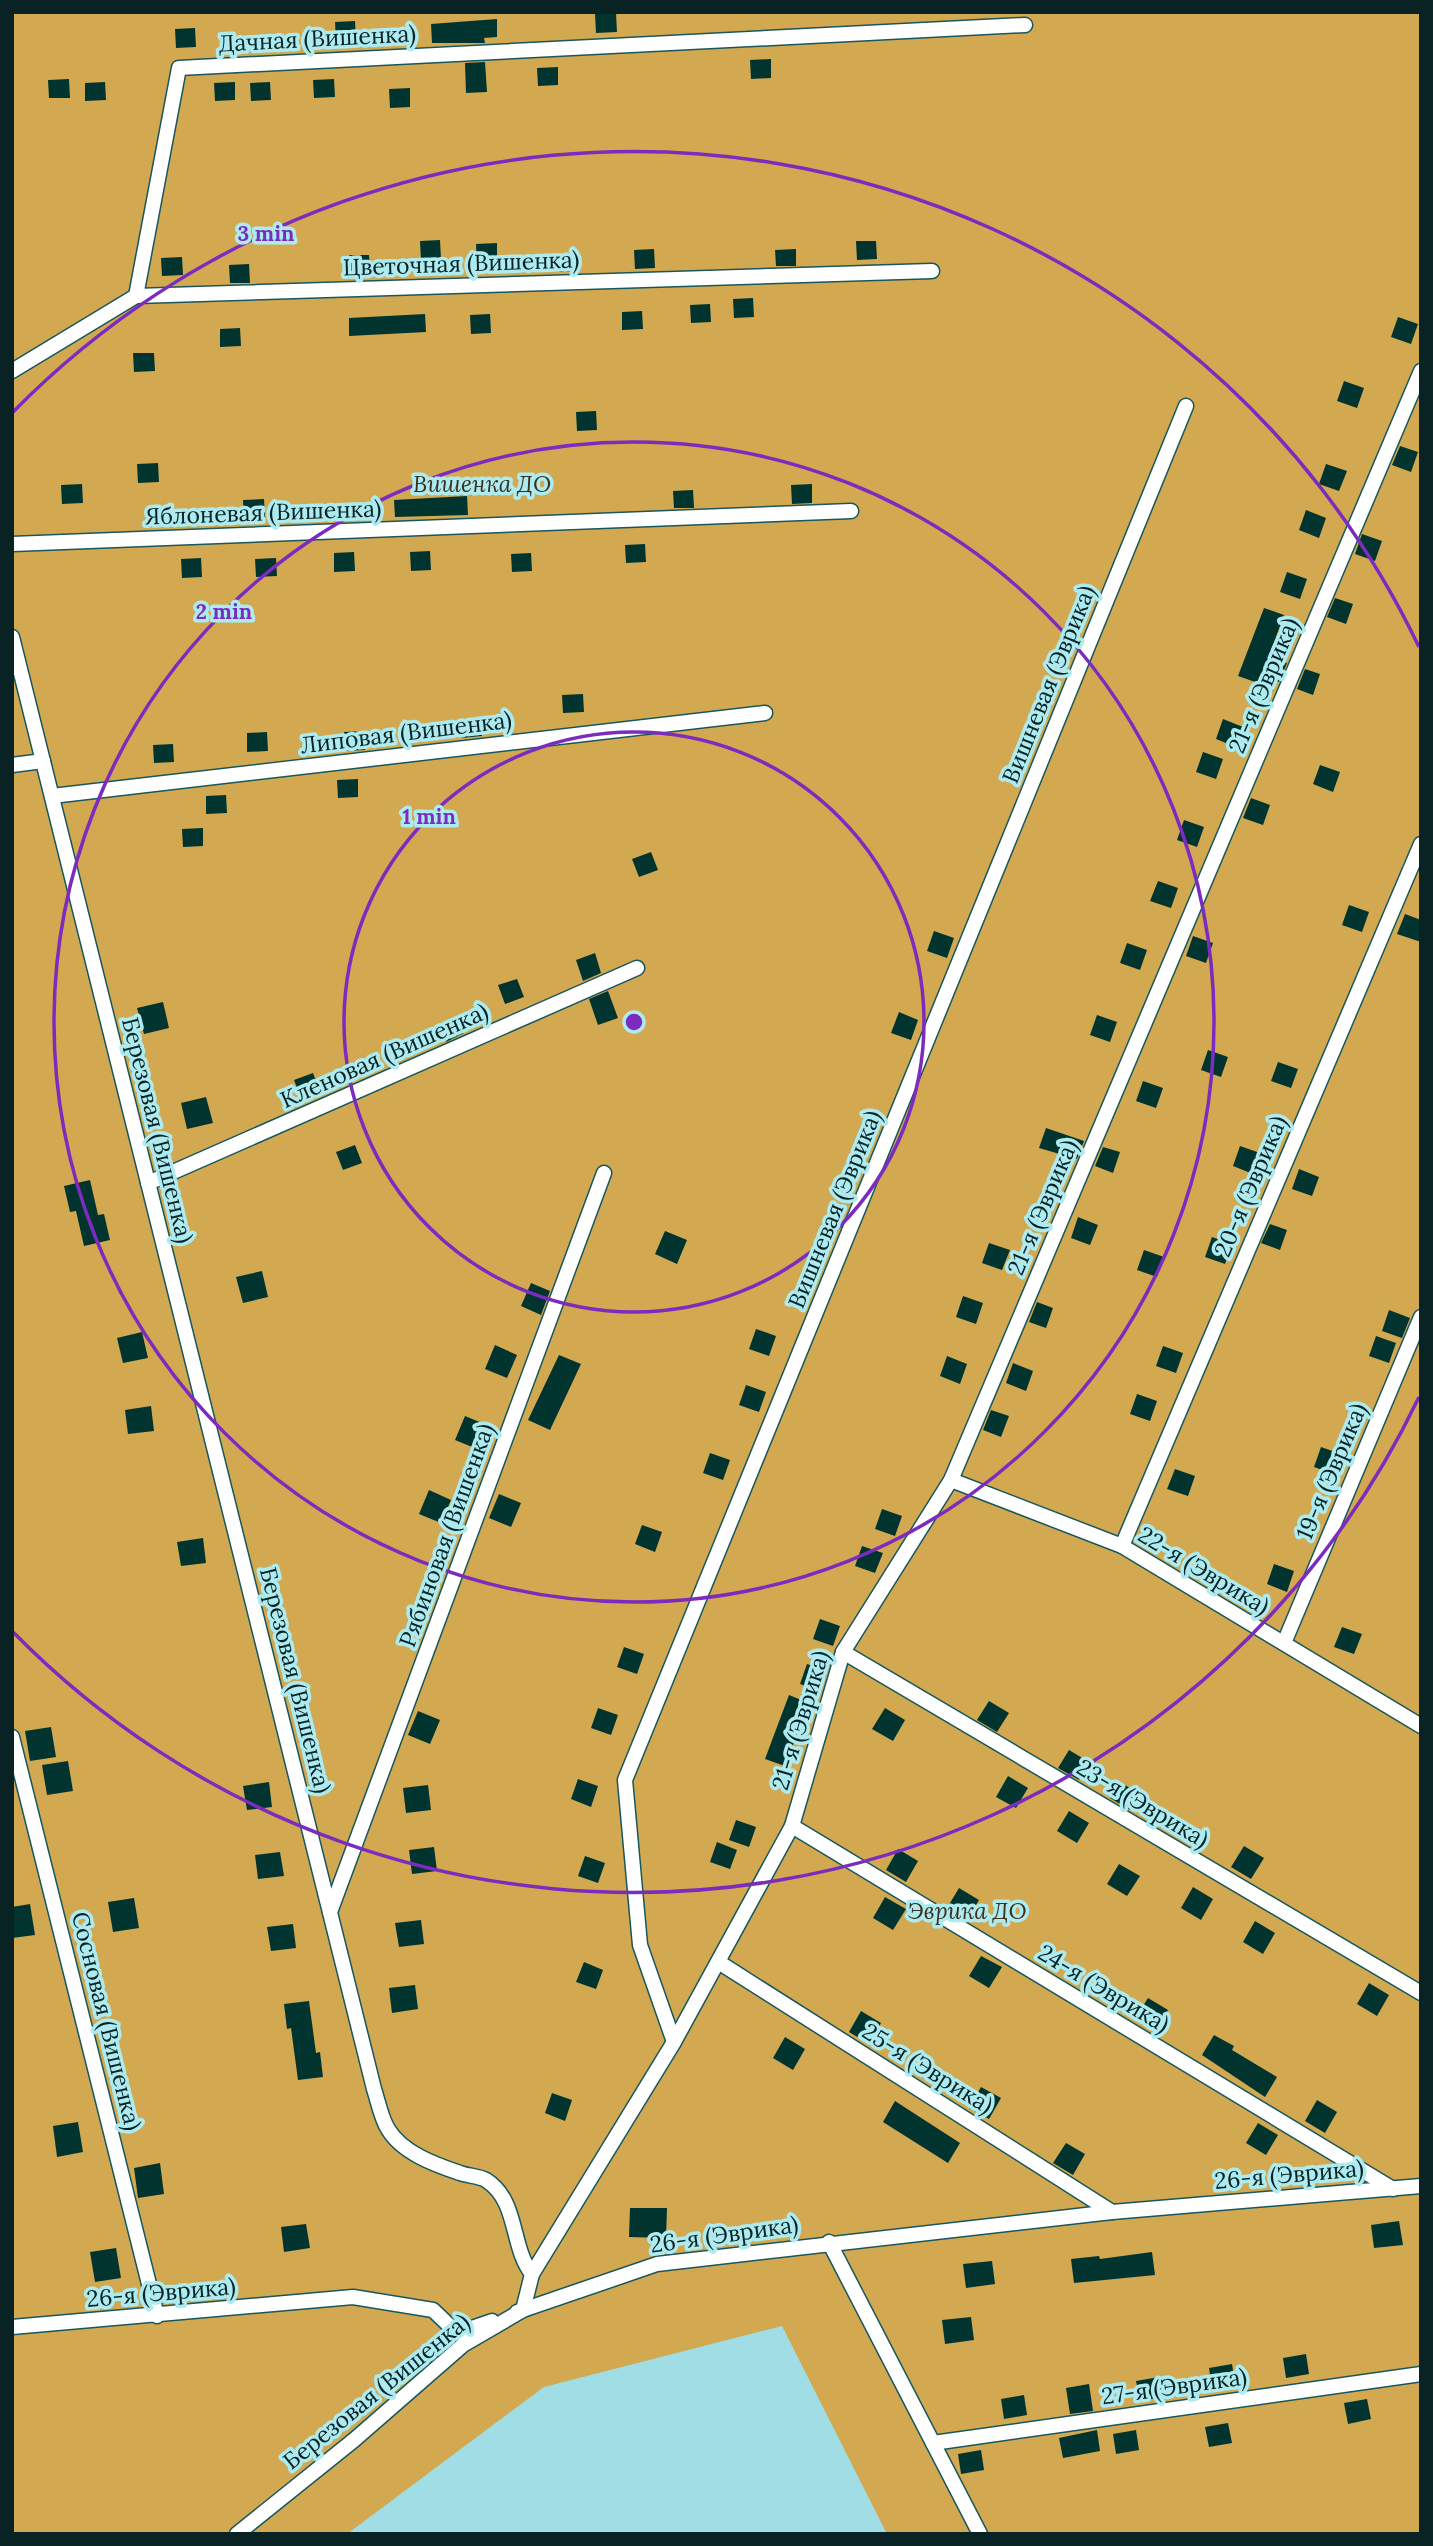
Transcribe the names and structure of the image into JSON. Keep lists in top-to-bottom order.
{
  "streets": {
    "lane": [
      "Дачная (Вишенка)",
      "Цветочная (Вишенка)",
      "Яблоневая (Вишенка)",
      "Вишневая (Эврика)",
      "21-я (Эврика)",
      "Липовая (Вишенка)",
      "Кленовая (Вишенка)",
      "Березовая (Вишенка)",
      "20-я (Эврика)",
      "19-я (Эврика)",
      "Рябиновая (Вишенка)",
      "22-я (Эврика)",
      "23-я (Эврика)",
      "24-я (Эврика)",
      "Сосновая (Вишенка)",
      "25-я (Эврика)",
      "26-я (Эврика)",
      "27-я (Эврика)"
    ]
  },
  "crossings": [
    ["Дачная (Вишенка)", "Цветочная (Вишенка)"],
    ["Вишневая (Эврика)", "21-я (Эврика)"],
    ["21-я (Эврика)", "Березовая (Вишенка)"],
    ["21-я (Эврика)", "22-я (Эврика)"],
    ["21-я (Эврика)", "23-я (Эврика)"],
    ["21-я (Эврика)", "24-я (Эврика)"],
    ["21-я (Эврика)", "25-я (Эврика)"],
    ["Липовая (Вишенка)", "Березовая (Вишенка)"],
    ["Кленовая (Вишенка)", "Березовая (Вишенка)"],
    ["Березовая (Вишенка)", "Рябиновая (Вишенка)"],
    ["Березовая (Вишенка)", "26-я (Эврика)"],
    ["20-я (Эврика)", "22-я (Эврика)"],
    ["19-я (Эврика)", "22-я (Эврика)"],
    ["24-я (Эврика)", "26-я (Эврика)"],
    ["Сосновая (Вишенка)", "26-я (Эврика)"],
    ["25-я (Эврика)", "26-я (Эврика)"]
  ],
  "parks": ["Вишенка ДО", "Эврика ДО"],
  "rings": ["3 min", "2 min", "1 min"]
}
